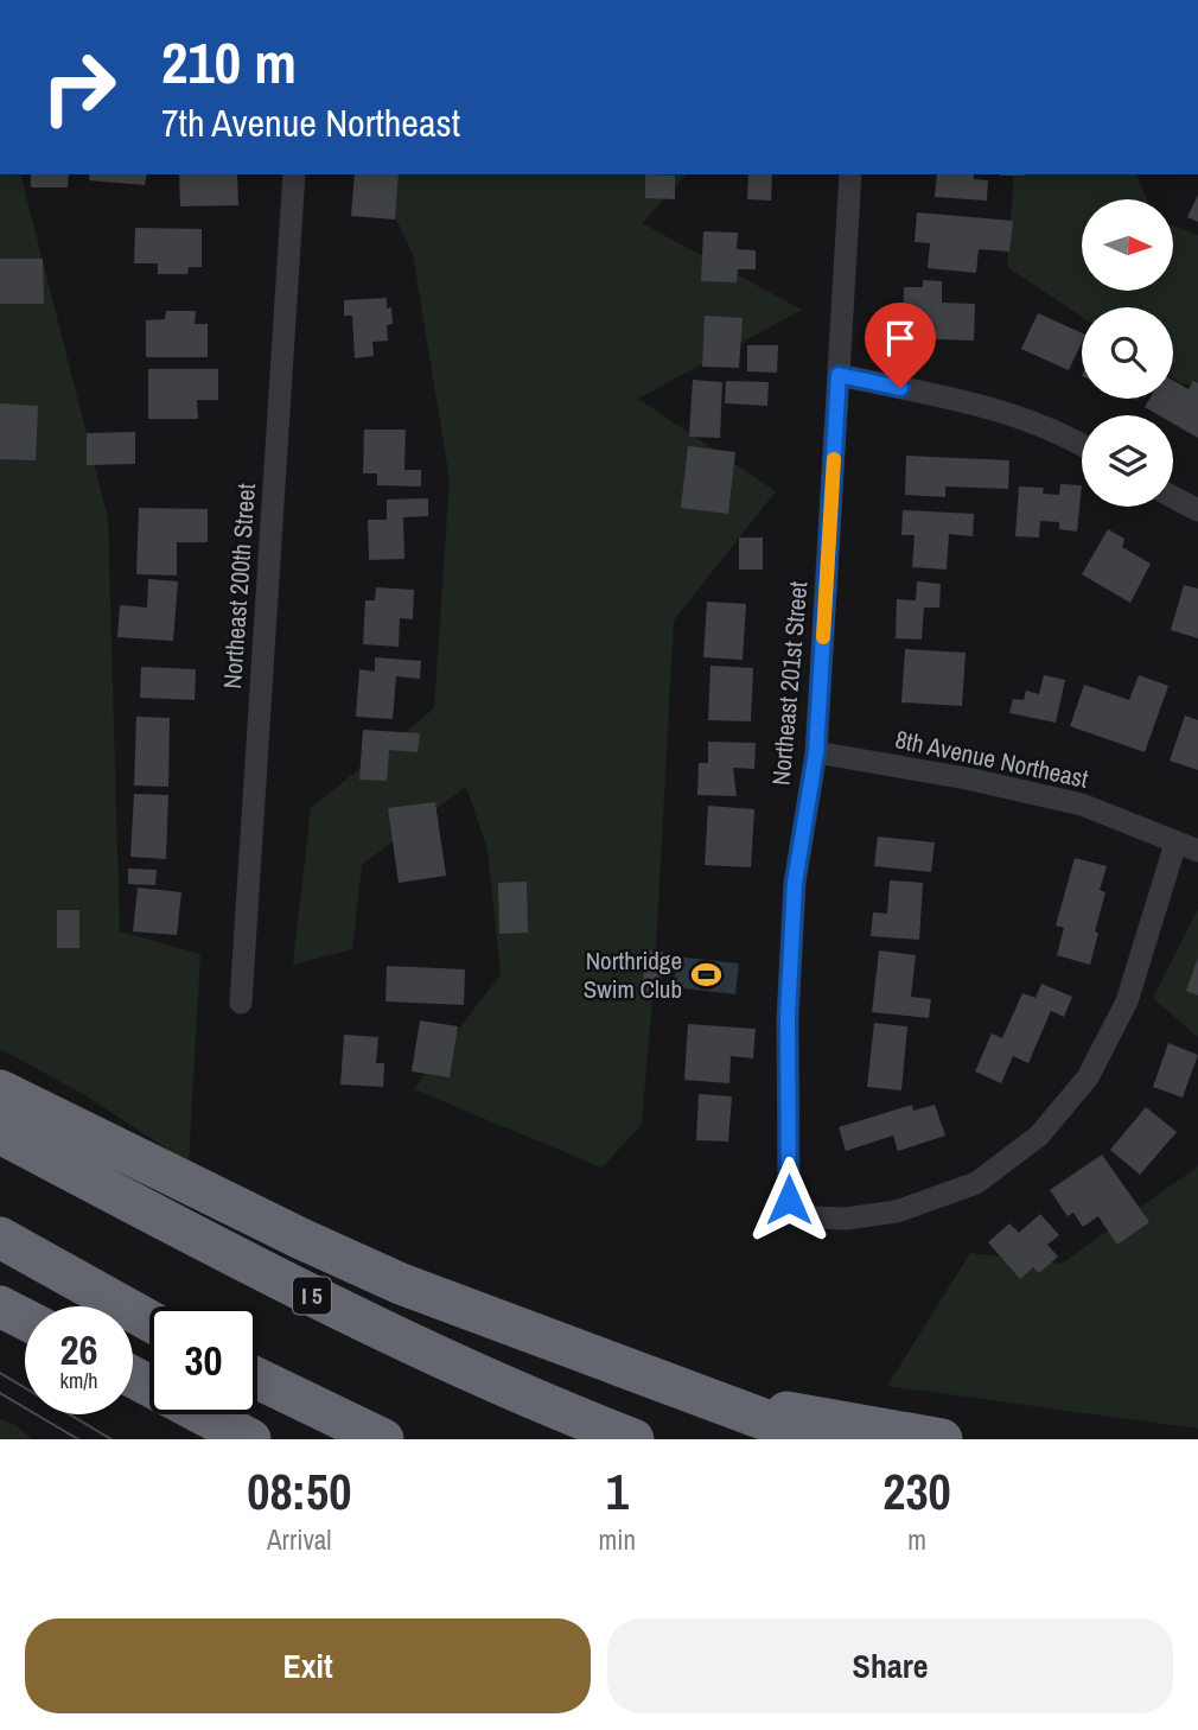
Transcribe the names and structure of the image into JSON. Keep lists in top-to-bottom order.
{
  "streets": {
    "highway": ["I 5"],
    "street": ["Northeast 200th Street", "Northeast 201st Street", "8th Avenue Northeast"]
  },
  "crossings": [
    ["Northeast 201st Street", "8th Avenue Northeast"]
  ],
  "places": {
    "sports": ["Northridge Swim Club"]
  },
  "north": "right",
  "page": {
    "turn": ["210 m", "7th Avenue Northeast"],
    "speed": "26 km/h",
    "limit": "30",
    "eta": [
      "08:50",
      "Arrival",
      "1",
      "min",
      "230",
      "m"
    ],
    "buttons": ["Exit", "Share"]
  }
}
